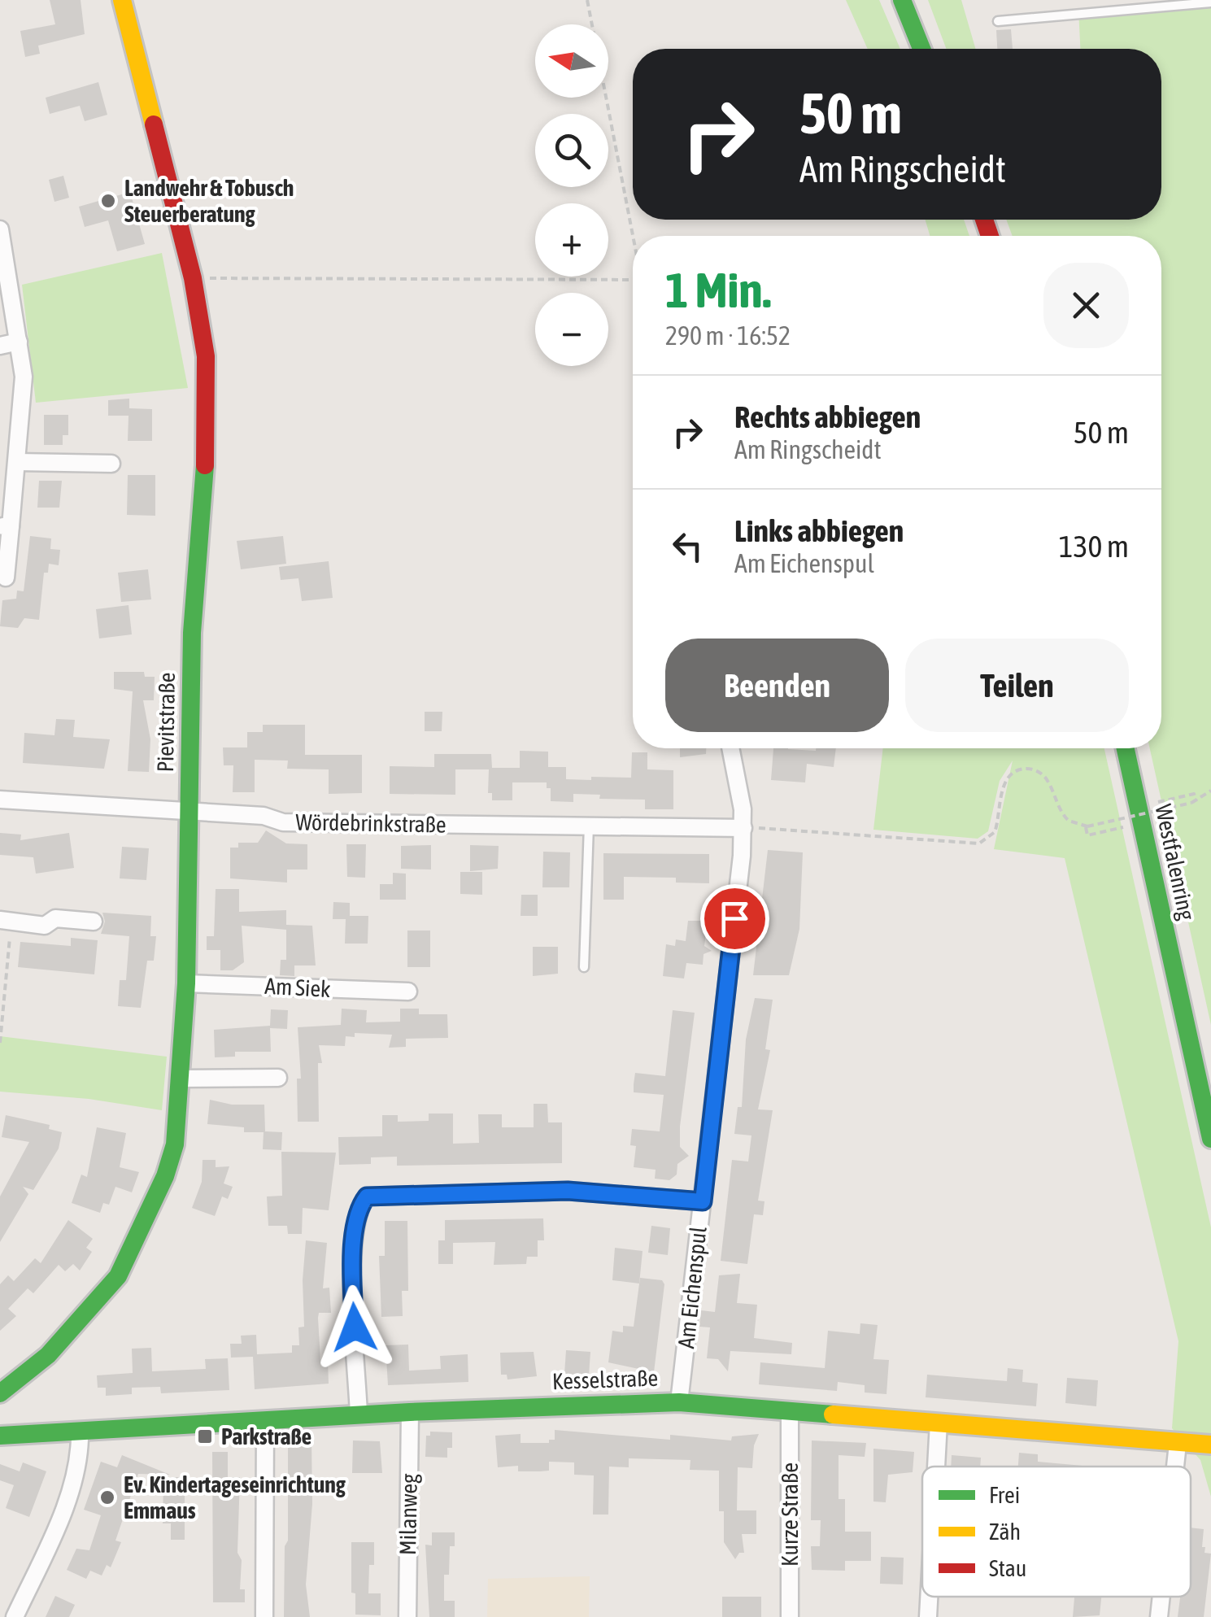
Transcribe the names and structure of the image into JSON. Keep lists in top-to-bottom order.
{
  "streets": {
    "street": [
      "Pievitstraße",
      "Wördebrinkstraße",
      "Westfalenring",
      "Am Siek",
      "Am Eichenspul",
      "Kesselstraße",
      "Milanweg",
      "Kurze Straße"
    ]
  },
  "crossings": [
    ["Pievitstraße", "Wördebrinkstraße"],
    ["Pievitstraße", "Am Siek"],
    ["Wördebrinkstraße", "Am Eichenspul"],
    ["Am Eichenspul", "Kesselstraße"],
    ["Kesselstraße", "Milanweg"],
    ["Kesselstraße", "Kurze Straße"]
  ],
  "places": {
    "other": ["Landwehr & Tobusch Steuerberatung", "Ev. Kindertageseinrichtung Emmaus"],
    "transit": ["Parkstraße"]
  },
  "legend": ["Frei", "Zäh", "Stau"],
  "north": "left",
  "page": {
    "map_buttons": ["+", "−"],
    "turn": ["50 m", "Am Ringscheidt"],
    "heading": ["1 Min.", "290 m · 16:52"],
    "list": [
      {
        "name": "Rechts abbiegen",
        "note": "Am Ringscheidt",
        "value": "50 m"
      },
      {
        "name": "Links abbiegen",
        "note": "Am Eichenspul",
        "value": "130 m"
      }
    ],
    "buttons": ["Beenden", "Teilen"]
  }
}
